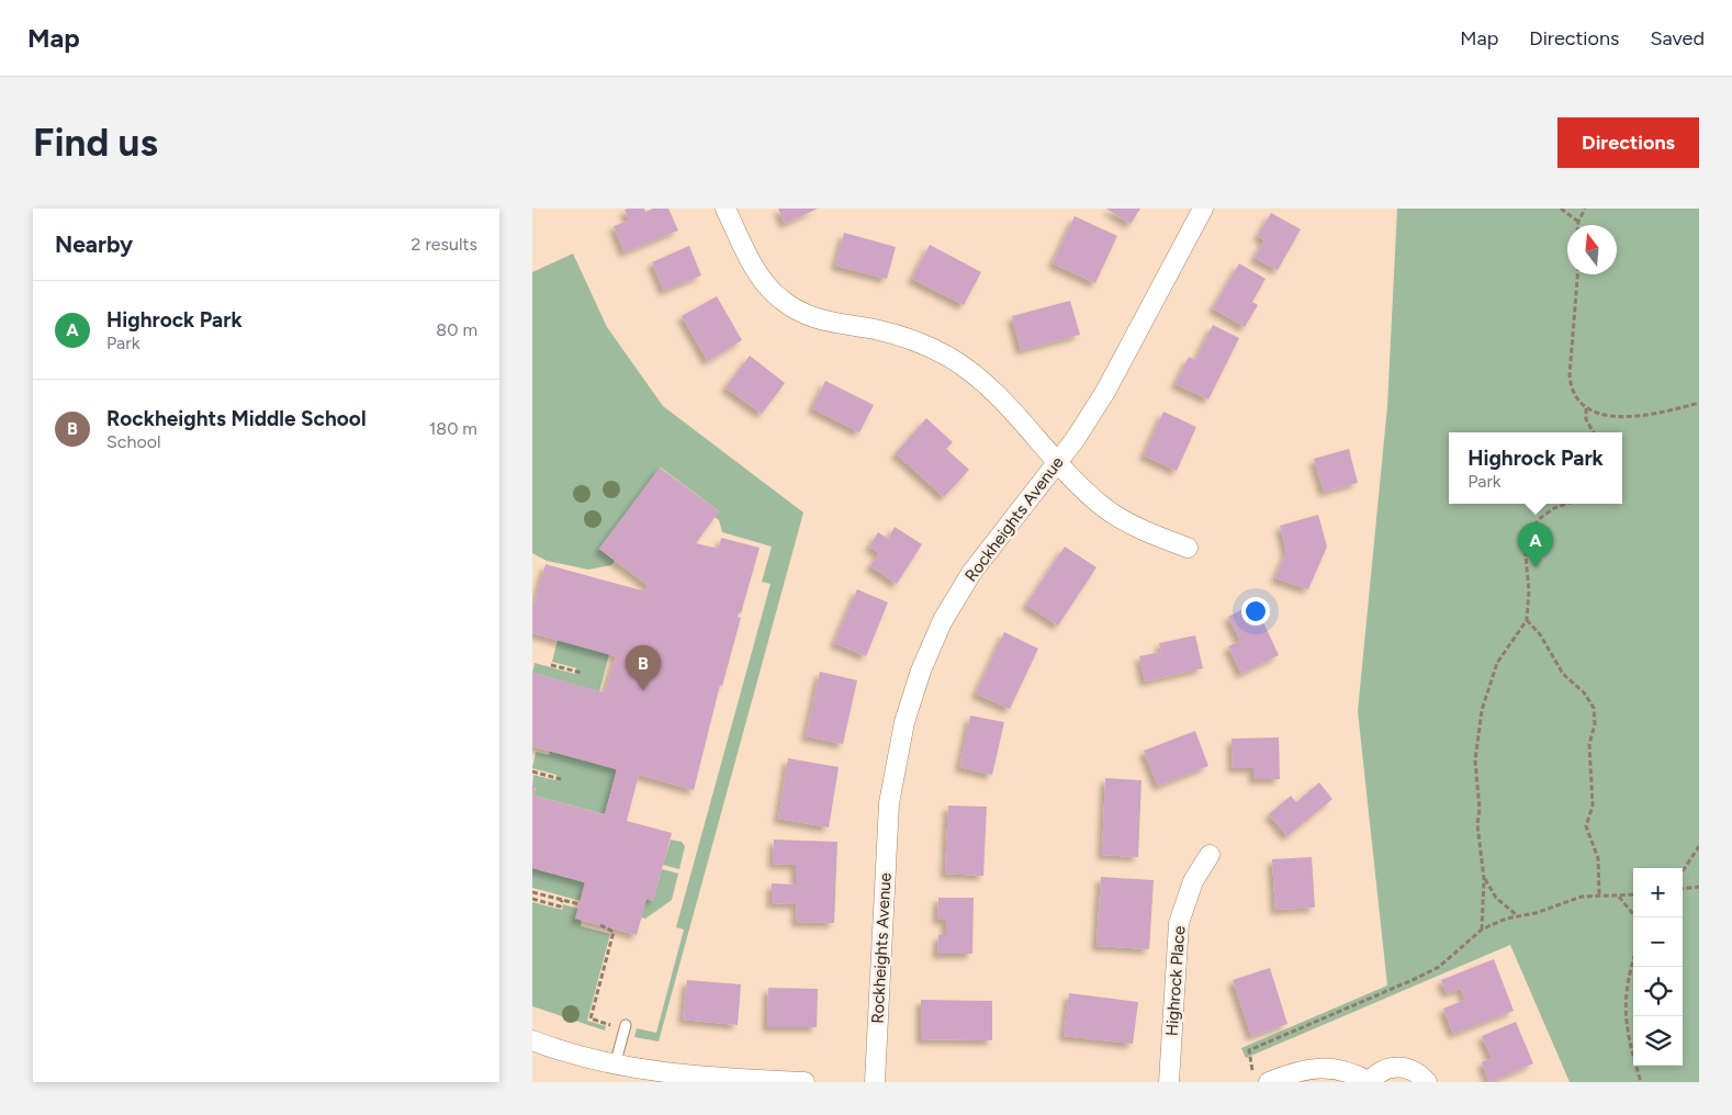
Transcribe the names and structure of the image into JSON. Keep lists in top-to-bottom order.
{
  "streets": {
    "street": ["Rockheights Avenue", "Highrock Place"]
  },
  "north": "top",
  "page": {
    "header": "Map",
    "nav": ["Map", "Directions", "Saved"],
    "buttons": "Directions",
    "title": "Find us",
    "heading": ["Nearby", "2 results"],
    "list": [
      {
        "mark": "A",
        "name": "Highrock Park",
        "note": "Park",
        "value": "80 m"
      },
      {
        "mark": "B",
        "name": "Rockheights Middle School",
        "note": "School",
        "value": "180 m"
      }
    ],
    "popup": ["Highrock Park", "Park"],
    "pins": ["A", "B"],
    "map_buttons": ["+", "−"]
  }
}
